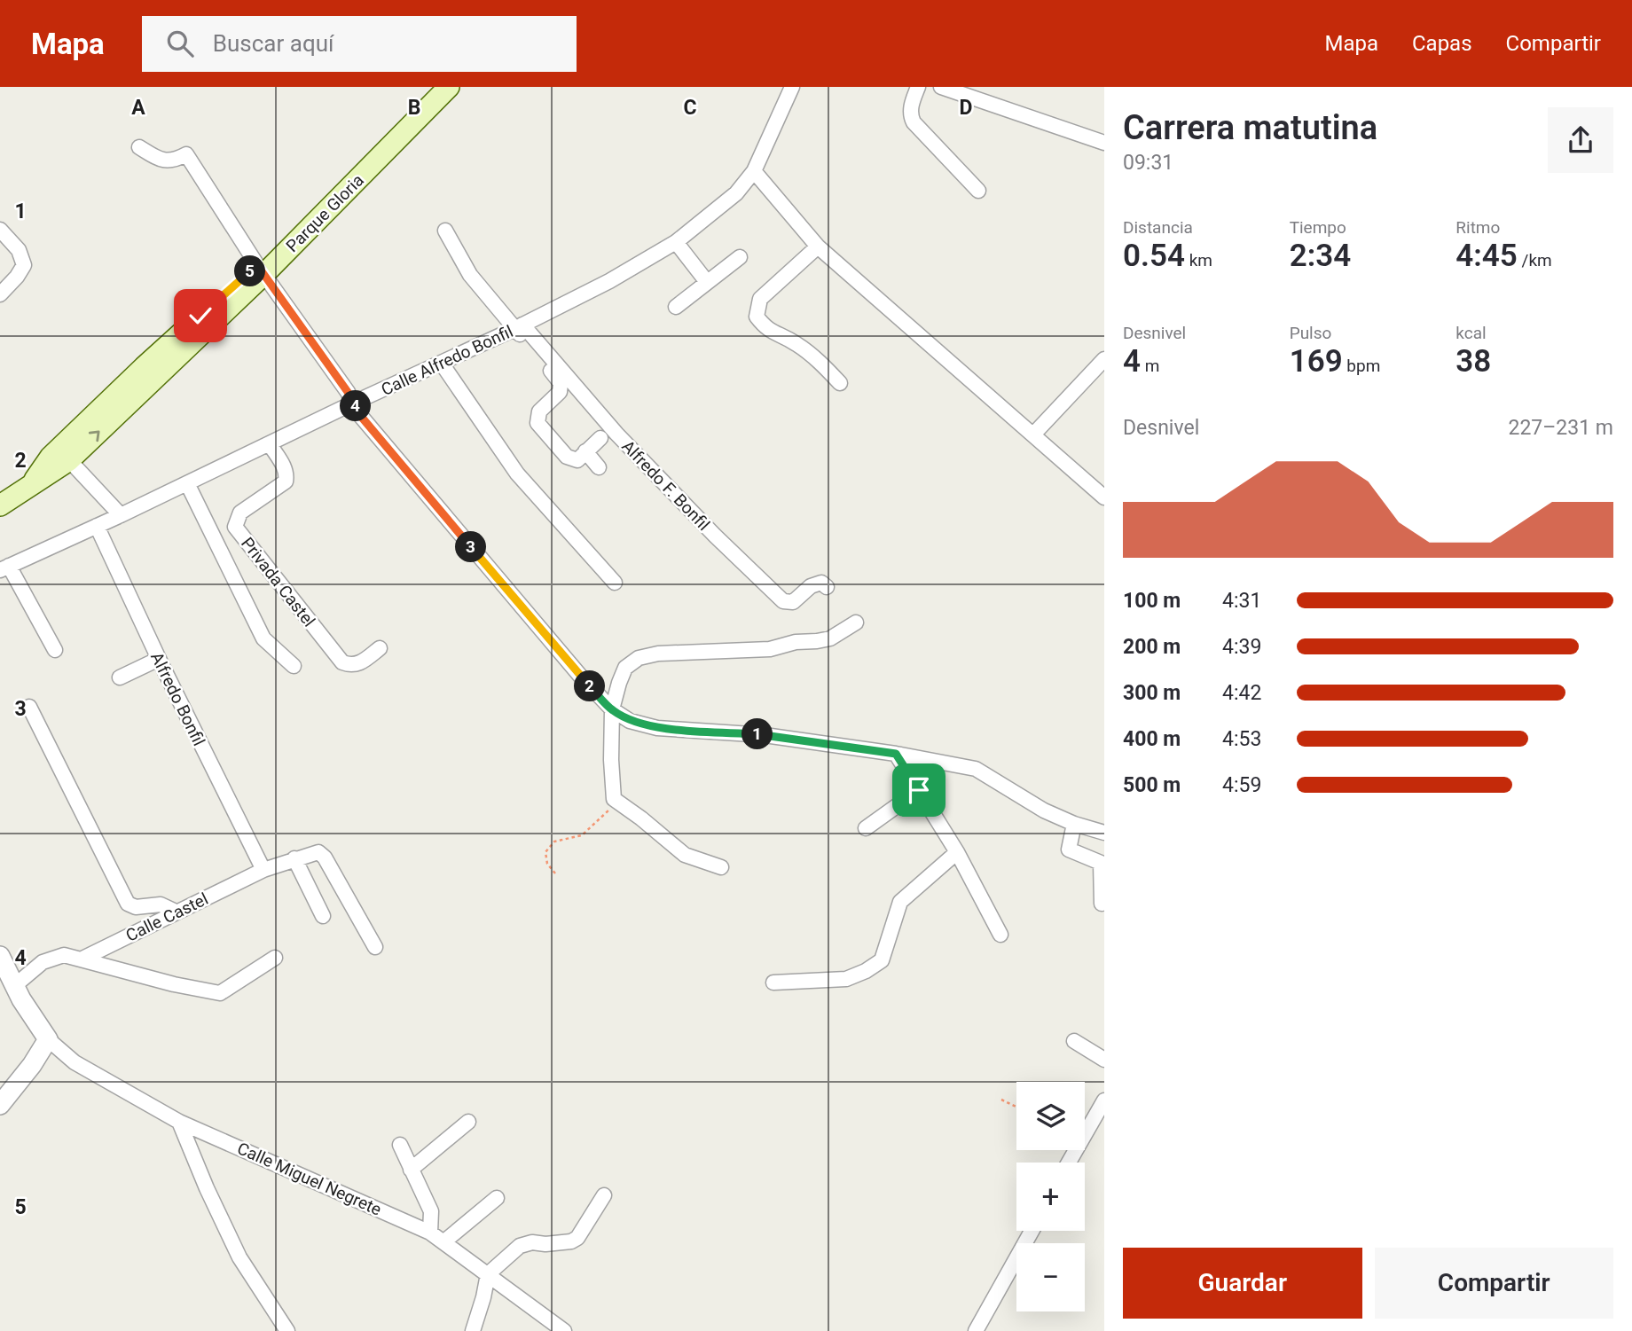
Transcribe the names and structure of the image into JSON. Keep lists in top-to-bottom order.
{
  "streets": {
    "main road": ["Parque Gloria"],
    "street": [
      "Calle Alfredo Bonfil",
      "Alfredo F. Bonfil",
      "Privada Castel",
      "Alfredo Bonfil",
      "Calle Castel",
      "Calle Miguel Negrete"
    ]
  },
  "crossings": [
    ["Calle Alfredo Bonfil", "Alfredo F. Bonfil"],
    ["Calle Alfredo Bonfil", "Privada Castel"],
    ["Calle Alfredo Bonfil", "Alfredo Bonfil"],
    ["Alfredo Bonfil", "Calle Castel"]
  ],
  "page": {
    "header": "Mapa",
    "search": "Buscar aquí",
    "nav": ["Mapa", "Capas", "Compartir"],
    "heading": ["Carrera matutina", "09:31"],
    "stats": [
      ["Distancia", "0.54 km"],
      ["Tiempo", "2:34"],
      ["Ritmo", "4:45 /km"],
      ["Desnivel", "4 m"],
      ["Pulso", "169 bpm"],
      ["kcal", "38"]
    ],
    "pins": [
      "5",
      "4",
      "3",
      "2",
      "1"
    ],
    "chart": ["Desnivel", "227–231 m"],
    "list": [
      {
        "name": "100 m",
        "note": "4:31"
      },
      {
        "name": "200 m",
        "note": "4:39"
      },
      {
        "name": "300 m",
        "note": "4:42"
      },
      {
        "name": "400 m",
        "note": "4:53"
      },
      {
        "name": "500 m",
        "note": "4:59"
      }
    ],
    "map_buttons": ["+", "−"],
    "buttons": ["Guardar", "Compartir"]
  },
  "grid": {
    "columns": [
      "A",
      "B",
      "C",
      "D"
    ],
    "rows": [
      "1",
      "2",
      "3",
      "4",
      "5"
    ]
  }
}
